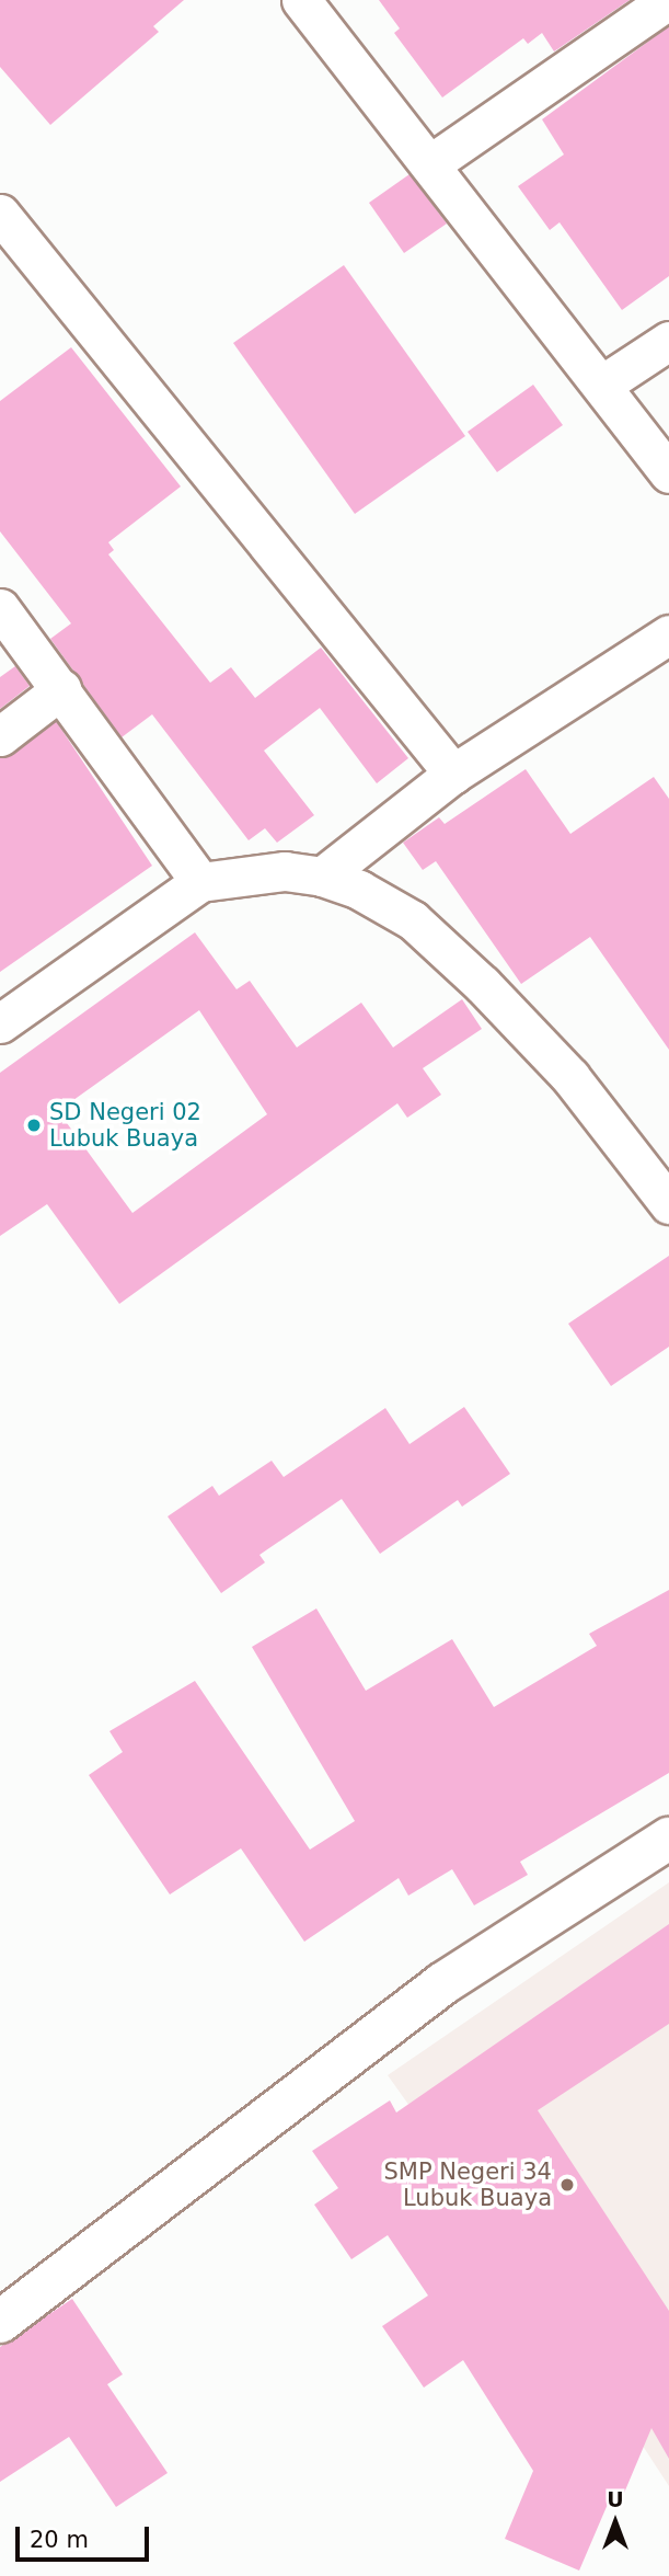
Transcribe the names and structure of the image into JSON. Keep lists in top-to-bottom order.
{
  "places": ["SD Negeri 02 Lubuk Buaya", "SMP Negeri 34 Lubuk Buaya"],
  "scale_bar": "20 m",
  "north": "top"
}
